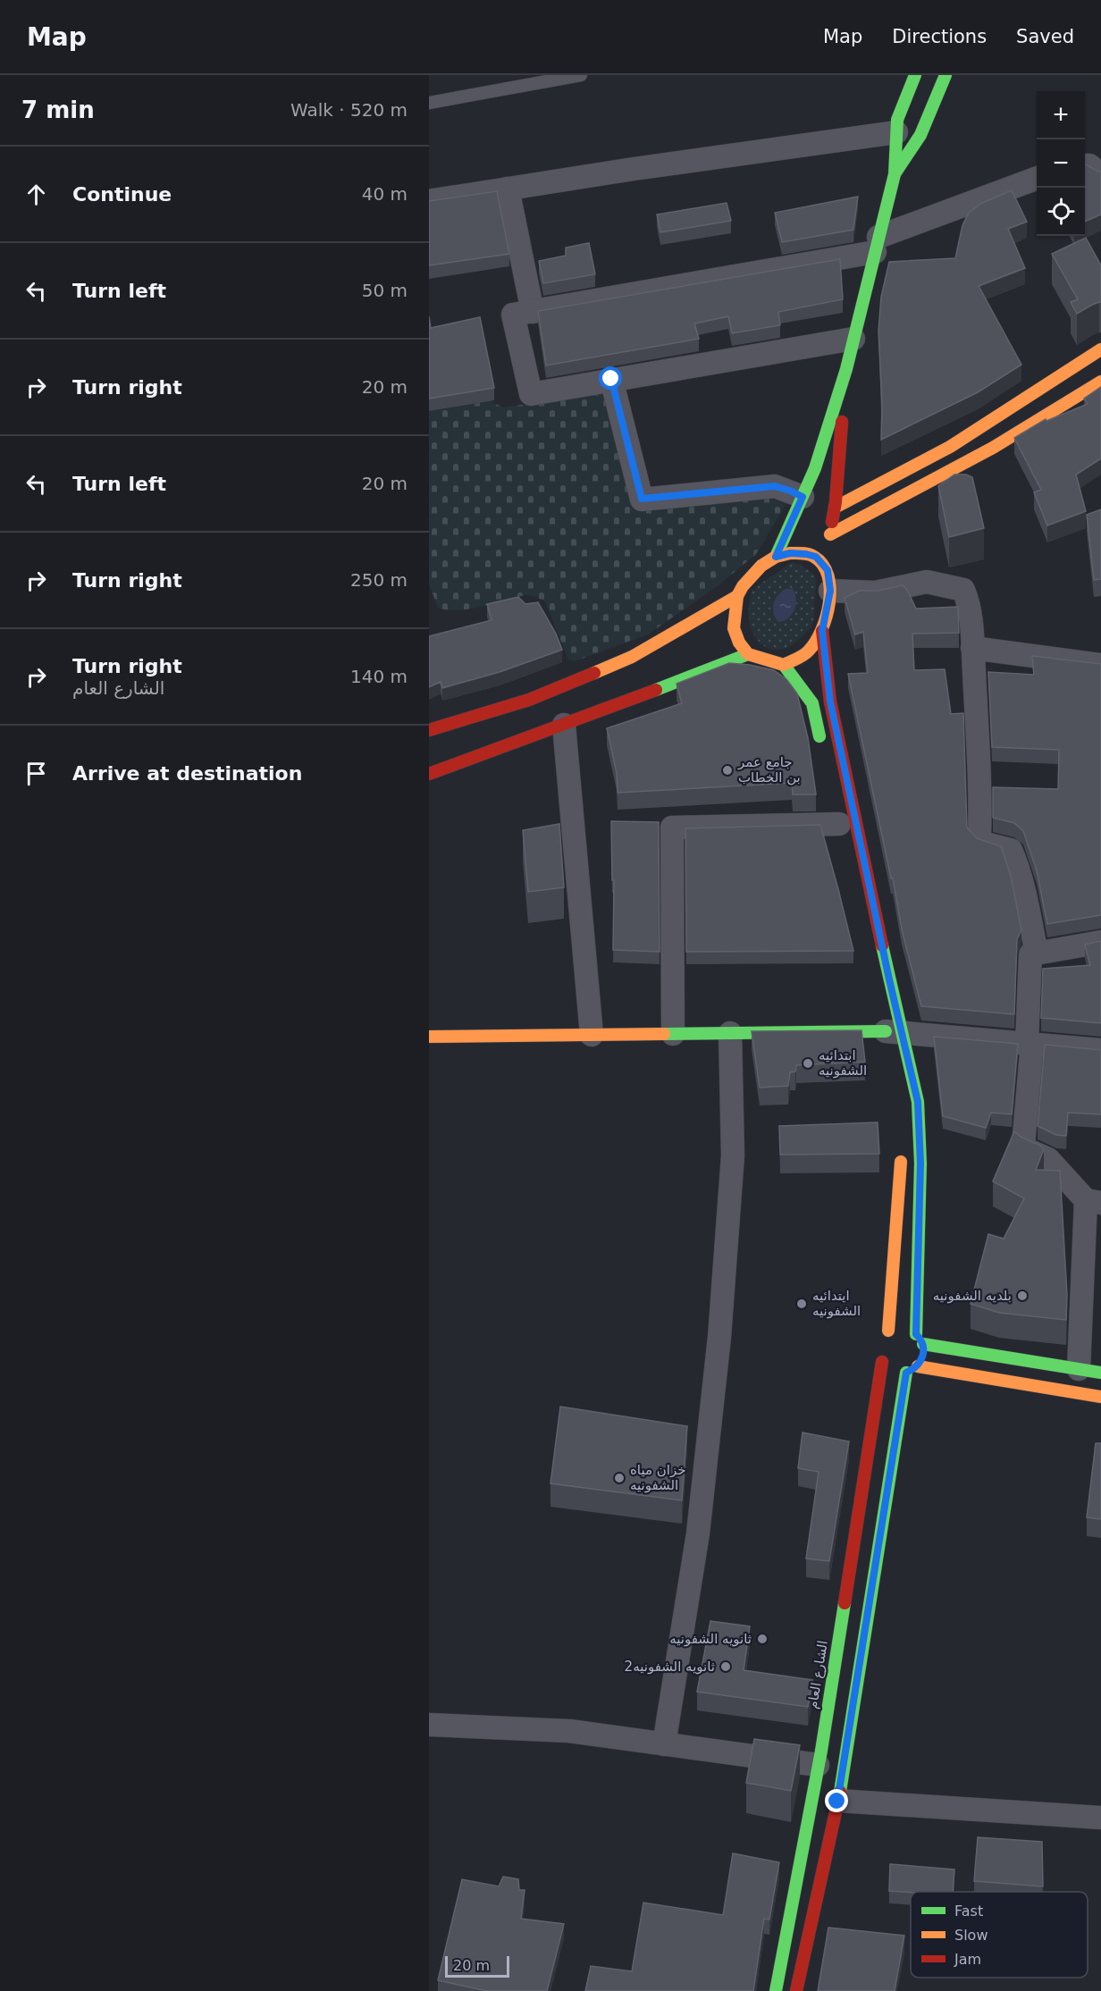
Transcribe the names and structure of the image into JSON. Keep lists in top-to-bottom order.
{
  "streets": {
    "main road": ["الشارع العام"]
  },
  "places": [
    "جامع عمر بن الخطاب",
    "ابتدائيه الشفونيه",
    "بلديه الشفونيه",
    "ايتدائيه الشفونيه",
    "خزان مياه الشفونيه",
    "ثانويه الشفونيه",
    "ثانويه الشفونيه2"
  ],
  "legend": ["Fast", "Slow", "Jam"],
  "scale_bar": "20 m",
  "page": {
    "header": "Map",
    "nav": ["Map", "Directions", "Saved"],
    "heading": ["7 min", "Walk · 520 m"],
    "map_buttons": ["+", "−"],
    "list": [
      ["Continue", "40 m"],
      ["Turn left", "50 m"],
      ["Turn right", "20 m"],
      ["Turn left", "20 m"],
      ["Turn right", "250 m"],
      ["Turn right", "الشارع العام", "140 m"],
      "Arrive at destination"
    ],
    "scale": "20 m"
  }
}
